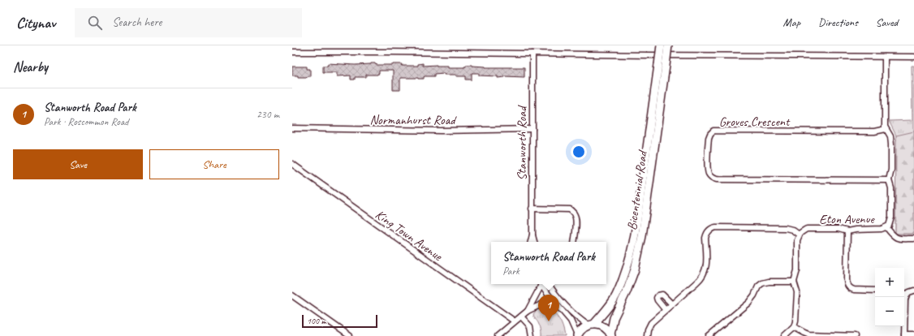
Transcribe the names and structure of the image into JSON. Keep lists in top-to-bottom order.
{
  "streets": {
    "main road": ["Bicentennial Road"],
    "street": [
      "Normanhurst Road",
      "Groves Crescent",
      "Stanworth Road",
      "Eton Avenue",
      "King Town Avenue"
    ]
  },
  "crossings": [
    ["Normanhurst Road", "Stanworth Road"],
    ["Groves Crescent", "Eton Avenue"]
  ],
  "scale_bar": "100 m",
  "page": {
    "header": "Citynav",
    "search": "Search here",
    "nav": ["Map", "Directions", "Saved"],
    "heading": "Nearby",
    "list": [
      {
        "mark": "1",
        "name": "Stanworth Road Park",
        "note": "Park · Roscommon Road",
        "value": "230 m"
      }
    ],
    "buttons": ["Save", "Share"],
    "popup": ["Stanworth Road Park", "Park"],
    "map_buttons": ["+", "−"],
    "pins": "1",
    "scale": "100 m"
  }
}
